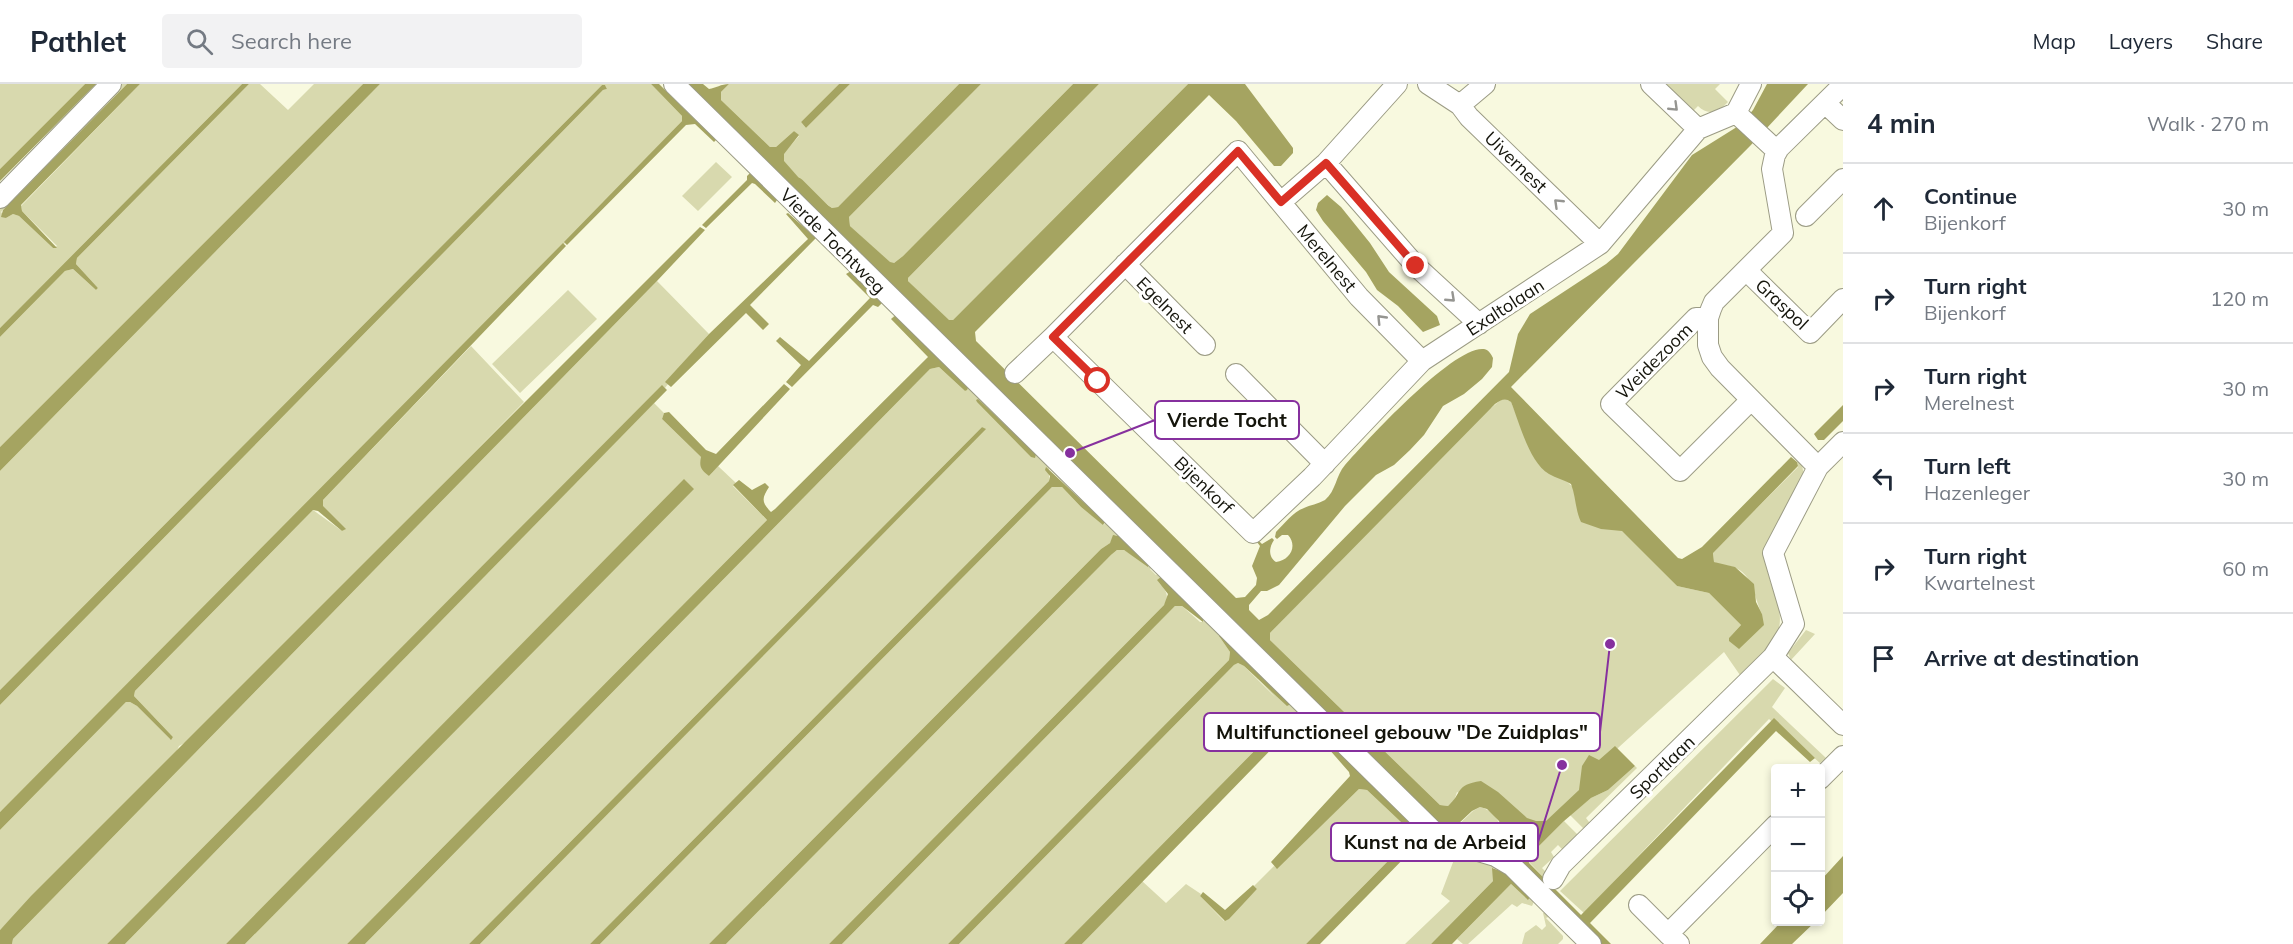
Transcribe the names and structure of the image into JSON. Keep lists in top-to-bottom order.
{
  "streets": {
    "street": [
      "Uivernest",
      "Vierde Tochtweg",
      "Merelnest",
      "Graspol",
      "Egelnest",
      "Exaltolaan",
      "Weidezoom",
      "Bijenkorf",
      "Sportlaan"
    ]
  },
  "crossings": [
    ["Uivernest", "Exaltolaan"],
    ["Merelnest", "Egelnest"],
    ["Merelnest", "Exaltolaan"],
    ["Graspol", "Weidezoom"],
    ["Exaltolaan", "Bijenkorf"],
    ["Weidezoom", "Sportlaan"]
  ],
  "places": ["Vierde Tocht", "Multifunctioneel gebouw \"De Zuidplas\"", "Kunst na de Arbeid"],
  "page": {
    "header": "Pathlet",
    "search": "Search here",
    "nav": ["Map", "Layers", "Share"],
    "heading": ["4 min", "Walk · 270 m"],
    "list": [
      ["Continue", "Bijenkorf", "30 m"],
      ["Turn right", "Bijenkorf", "120 m"],
      ["Turn right", "Merelnest", "30 m"],
      ["Turn left", "Hazenleger", "30 m"],
      ["Turn right", "Kwartelnest", "60 m"],
      "Arrive at destination"
    ],
    "map_buttons": ["+", "−"]
  }
}
